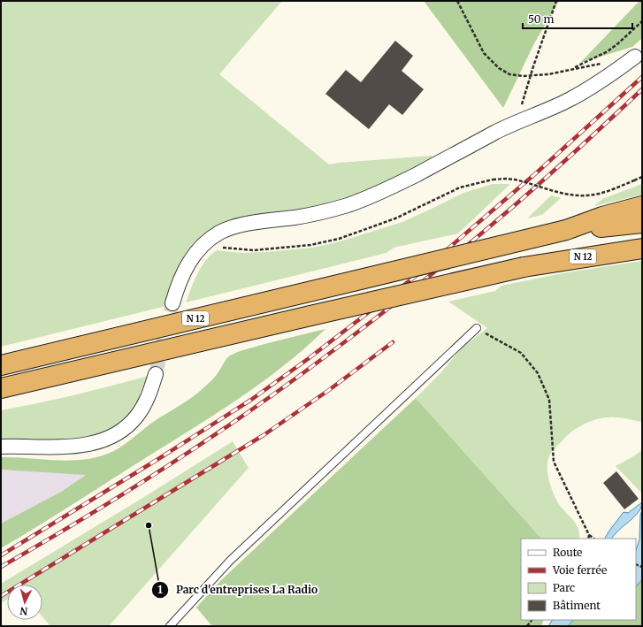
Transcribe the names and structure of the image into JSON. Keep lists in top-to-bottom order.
{
  "streets": {
    "highway": ["N 12"]
  },
  "places": ["Parc d'entreprises La Radio"],
  "legend": [
    "Route",
    "Voie ferrée",
    "Parc",
    "Bâtiment"
  ],
  "scale_bar": "50 m",
  "north": "bottom"
}
